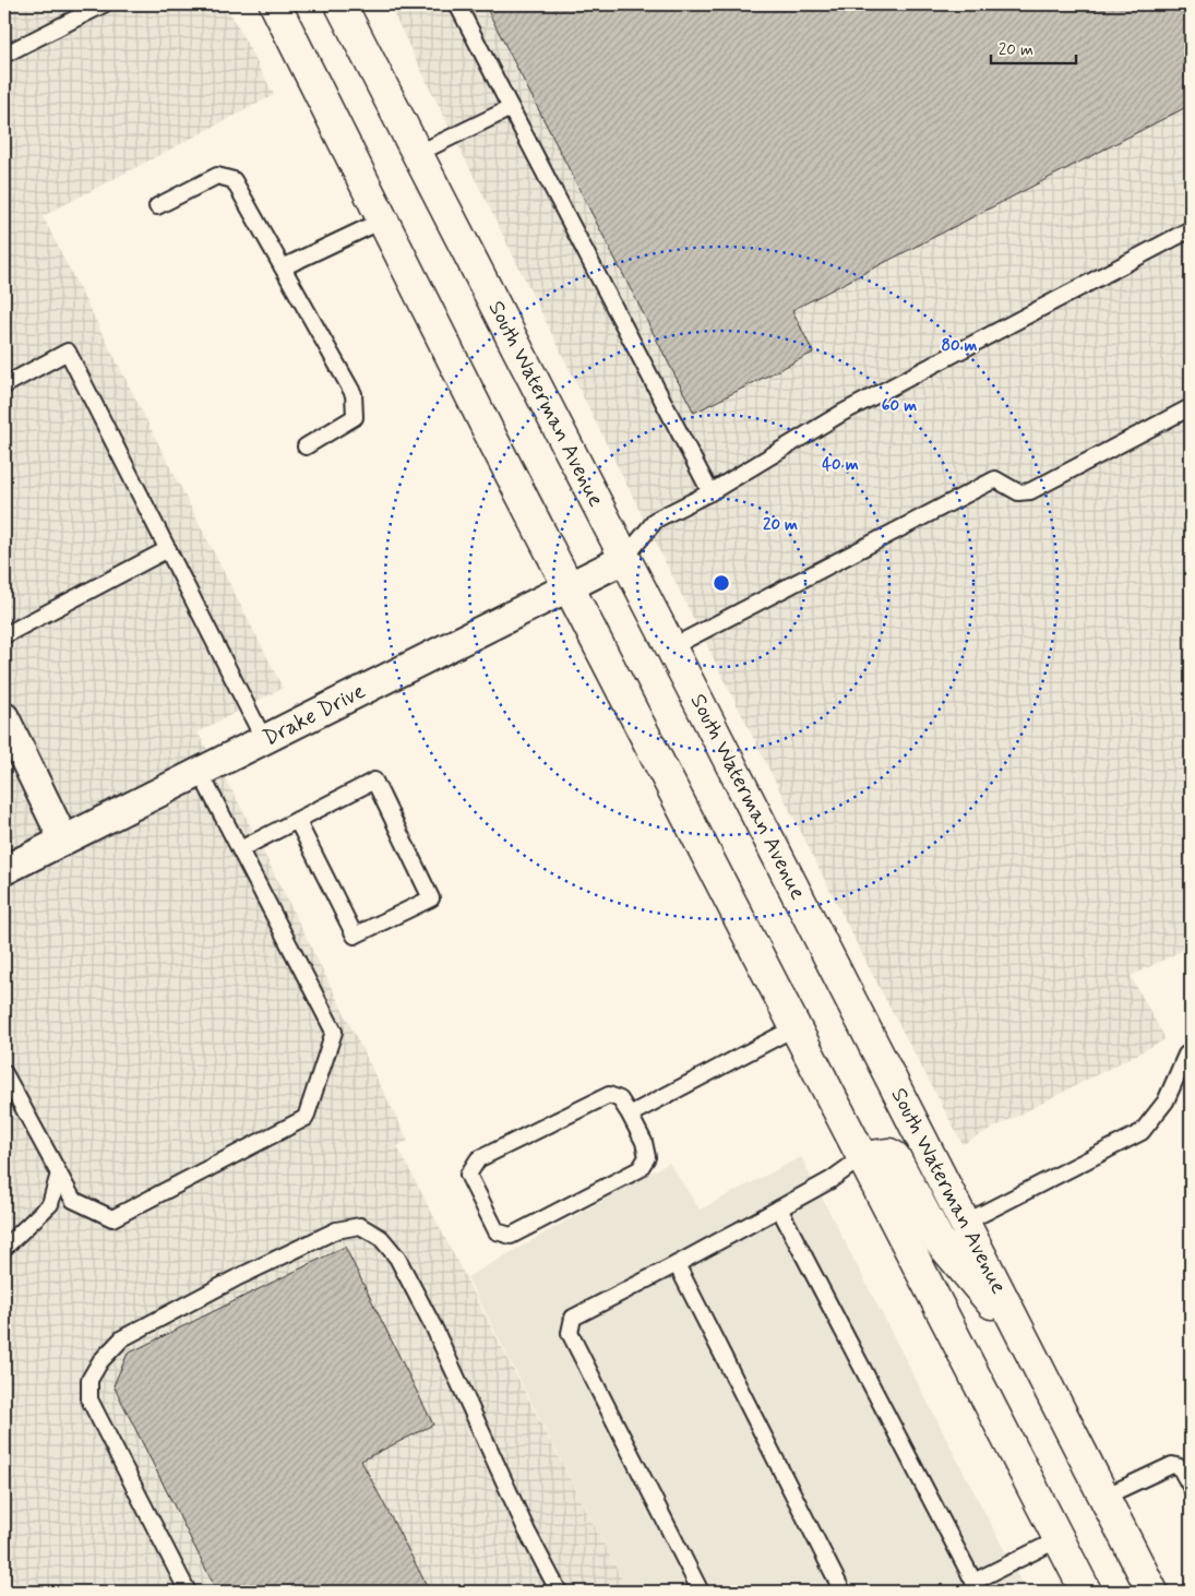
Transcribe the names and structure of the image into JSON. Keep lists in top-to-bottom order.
{
  "streets": {
    "main road": ["South Waterman Avenue"],
    "street": ["Drake Drive"]
  },
  "crossings": [
    ["South Waterman Avenue", "Drake Drive"]
  ],
  "scale_bar": "20 m",
  "rings": [
    "80 m",
    "60 m",
    "40 m",
    "20 m"
  ]
}
